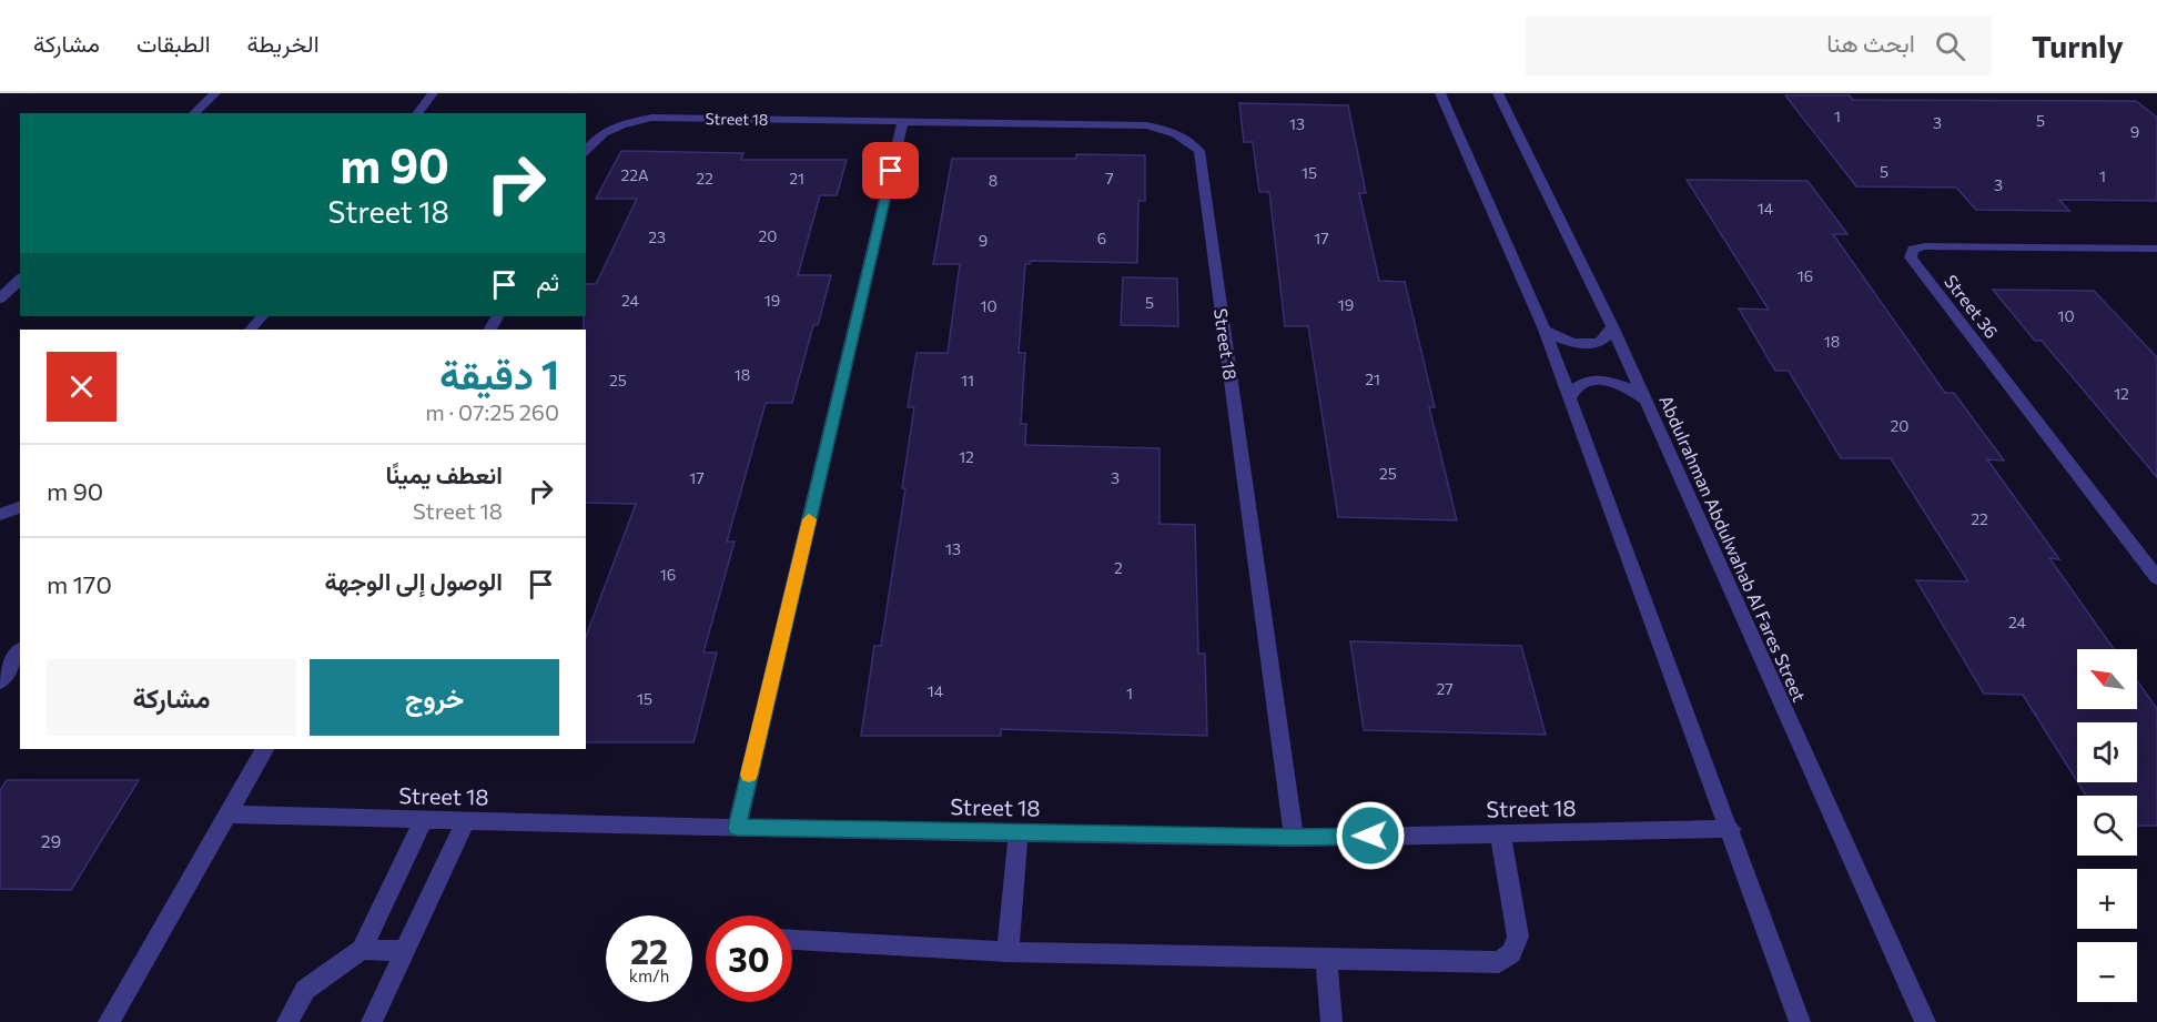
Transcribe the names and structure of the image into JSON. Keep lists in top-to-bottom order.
{
  "streets": {
    "street": ["Street 18", "Street 36", "Abdulrahman Abdulwahab Al Fares Street"]
  },
  "house_numbers": [
    "1",
    "5",
    "3",
    "13",
    "9",
    "5",
    "15",
    "22A",
    "1",
    "22",
    "21",
    "7",
    "8",
    "3",
    "14",
    "20",
    "23",
    "6",
    "17",
    "9",
    "16",
    "24",
    "19",
    "5",
    "19",
    "10",
    "10",
    "18",
    "18",
    "21",
    "25",
    "11",
    "12",
    "20",
    "12",
    "25",
    "17",
    "3",
    "22",
    "13",
    "2",
    "16",
    "24",
    "27",
    "14",
    "1",
    "15",
    "29"
  ],
  "north": "top left",
  "page": {
    "header": "Turnly",
    "search": "ابحث هنا",
    "nav": ["الخريطة", "الطبقات", "مشاركة"],
    "turn": ["90 m", "Street 18"],
    "then": "ثم",
    "heading": ["1 دقيقة", "260 m · 07:25"],
    "list": [
      {
        "name": "انعطف يمينًا",
        "note": "Street 18",
        "value": "90 m"
      },
      {
        "name": "الوصول إلى الوجهة",
        "value": "170 m"
      }
    ],
    "buttons": ["خروج", "مشاركة"],
    "map_buttons": ["+", "−"],
    "speed": "22 km/h",
    "limit": "30"
  }
}
